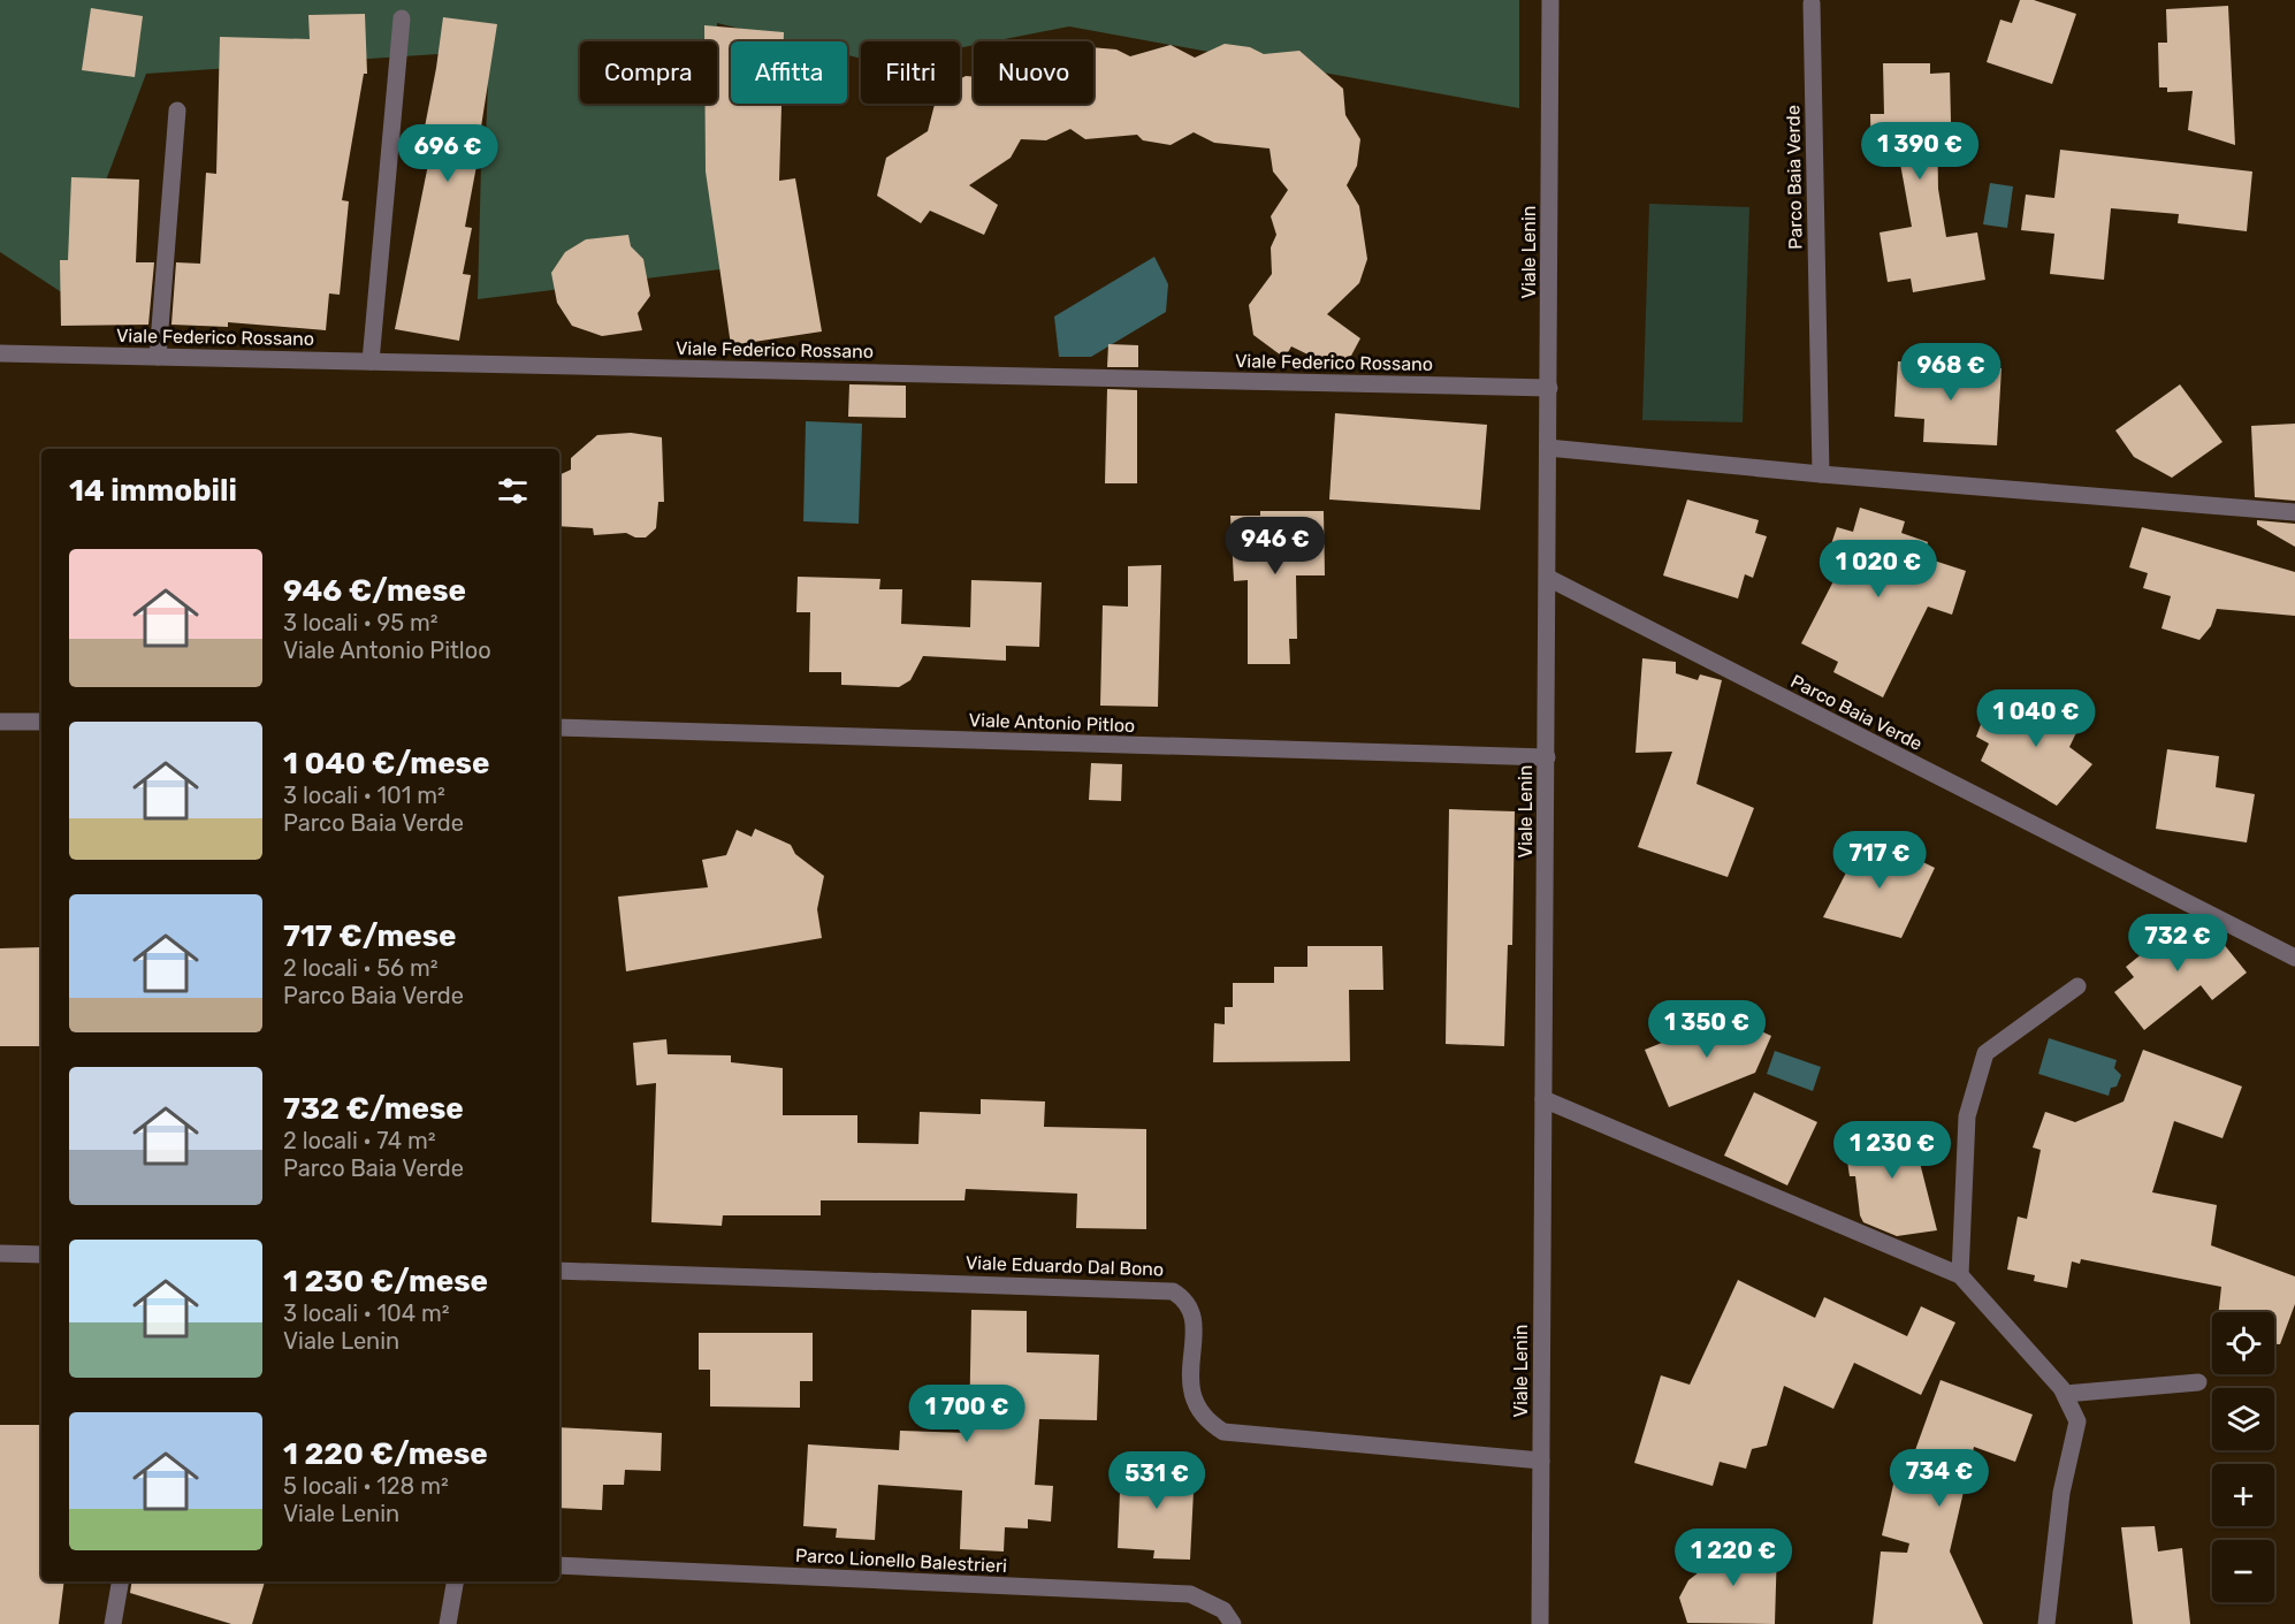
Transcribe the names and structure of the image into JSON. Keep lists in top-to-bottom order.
{
  "streets": {
    "street": [
      "Parco Baia Verde",
      "Viale Lenin",
      "Viale Federico Rossano",
      "Viale Antonio Pitloo",
      "Viale Eduardo Dal Bono",
      "Parco Lionello Balestrieri"
    ]
  },
  "crossings": [
    ["Parco Baia Verde", "Viale Lenin"],
    ["Viale Lenin", "Viale Federico Rossano"],
    ["Viale Lenin", "Viale Antonio Pitloo"],
    ["Viale Lenin", "Viale Eduardo Dal Bono"]
  ],
  "page": {
    "chip": [
      "Compra",
      "Affitta",
      "Filtri",
      "Nuovo"
    ],
    "price": [
      "1 390 €",
      "696 €",
      "968 €",
      "946 €",
      "1 020 €",
      "1 040 €",
      "717 €",
      "732 €",
      "1 350 €",
      "1 230 €",
      "1 700 €",
      "734 €",
      "531 €",
      "1 220 €"
    ],
    "heading": "14 immobili",
    "list": [
      {
        "name": "946 €/mese",
        "note": "3 locali · 95 m² · Viale Antonio Pitloo"
      },
      {
        "name": "1 040 €/mese",
        "note": "3 locali · 101 m² · Parco Baia Verde"
      },
      {
        "name": "717 €/mese",
        "note": "2 locali · 56 m² · Parco Baia Verde"
      },
      {
        "name": "732 €/mese",
        "note": "2 locali · 74 m² · Parco Baia Verde"
      },
      {
        "name": "1 230 €/mese",
        "note": "3 locali · 104 m² · Viale Lenin"
      },
      {
        "name": "1 220 €/mese",
        "note": "5 locali · 128 m² · Viale Lenin"
      }
    ],
    "map_buttons": ["+", "−"]
  }
}
